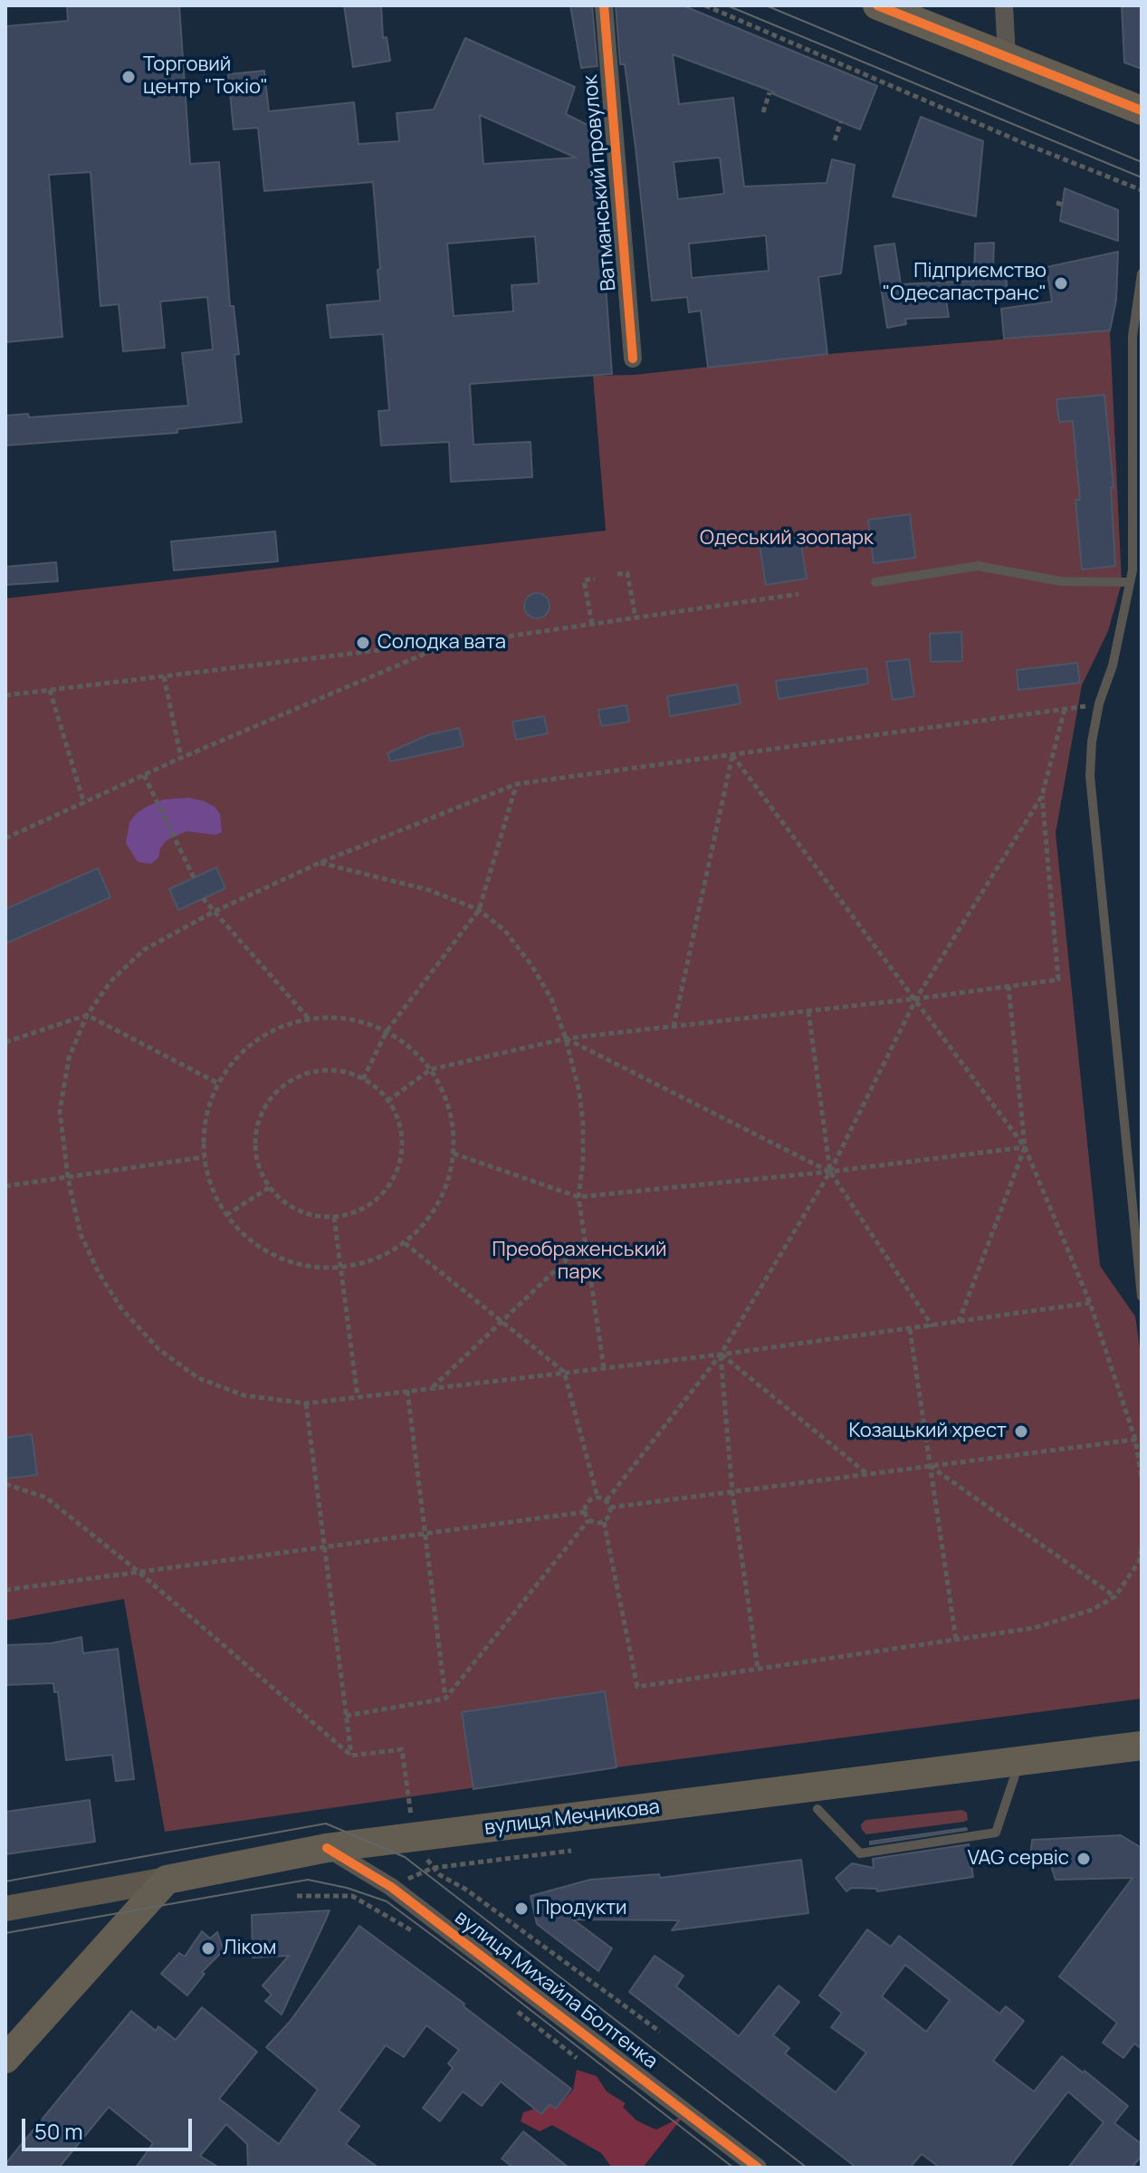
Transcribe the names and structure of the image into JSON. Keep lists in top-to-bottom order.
{
  "streets": {
    "main road": ["вулиця Мечникова"],
    "street": ["Ватманський провулок", "вулиця Михайла Болтенка"]
  },
  "crossings": [
    ["вулиця Мечникова", "вулиця Михайла Болтенка"]
  ],
  "parks": ["Одеський зоопарк", "Преображенський парк"],
  "places": [
    "Торговий центр \"Токіо\"",
    "Підприємство \"Одесапастранс\"",
    "Солодка вата",
    "Козацький хрест",
    "VAG сервіс",
    "Продукти",
    "Ліком"
  ],
  "scale_bar": "50 m"
}
